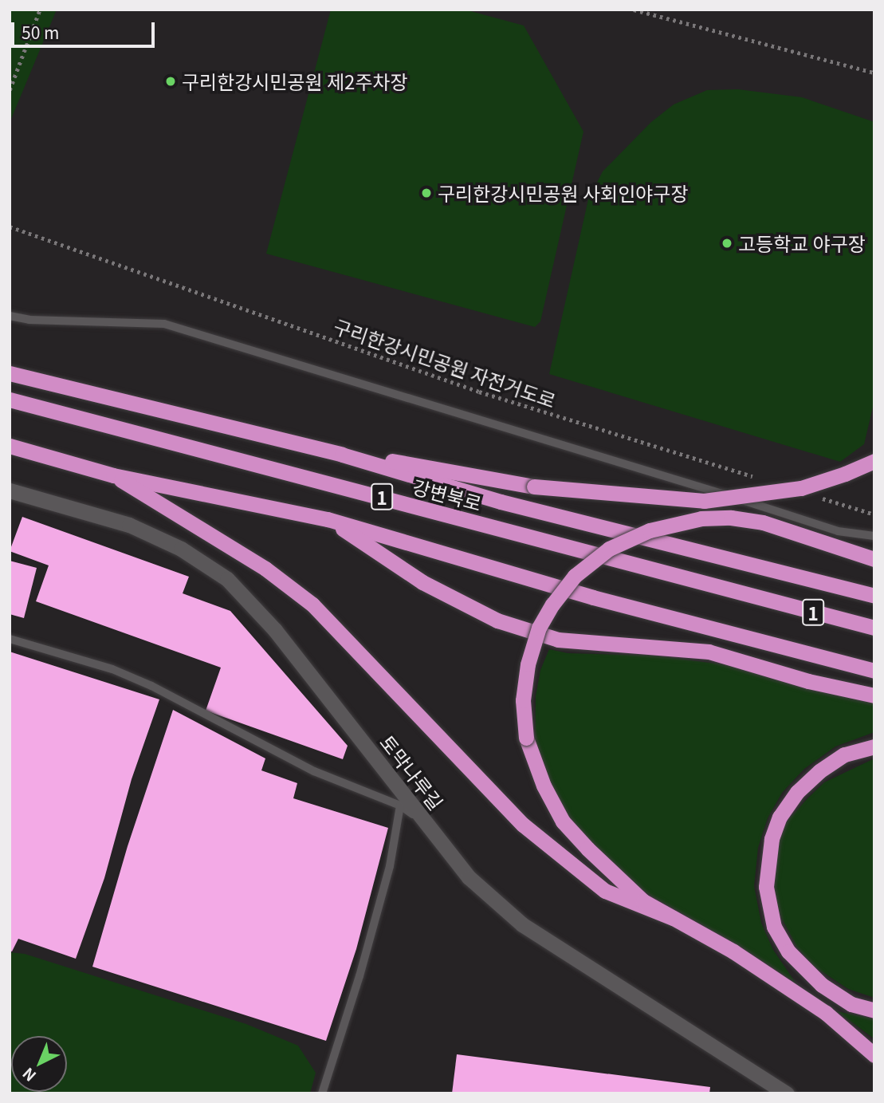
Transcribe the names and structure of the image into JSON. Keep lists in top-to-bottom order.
{
  "streets": {
    "highway": ["강변북로", "1"],
    "street": ["토막나루길"],
    "path": ["구리한강시민공원 자전거도로"]
  },
  "places": ["구리한강시민공원 제2주차장", "구리한강시민공원 사회인야구장", "고등학교 야구장"],
  "scale_bar": "50 m",
  "north": "bottom left"
}
